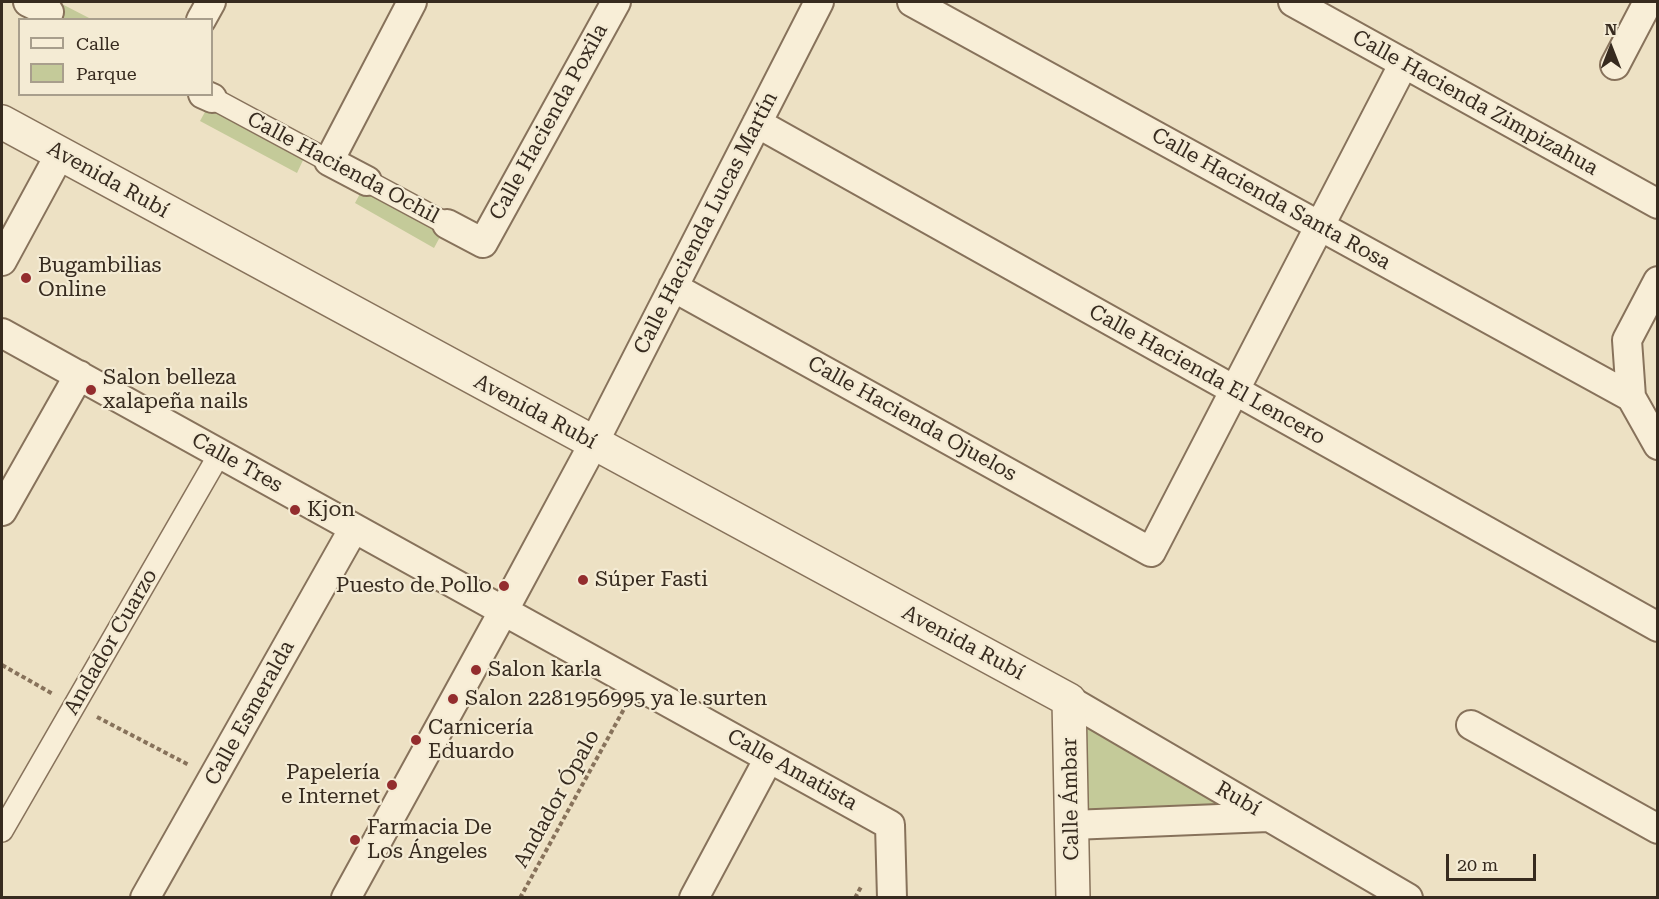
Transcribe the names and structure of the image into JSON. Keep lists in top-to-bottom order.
{
  "streets": {
    "street": [
      "Calle Hacienda Zimpizahua",
      "Calle Hacienda Poxila",
      "Calle Hacienda Ochil",
      "Avenida Rubí",
      "Calle Hacienda Santa Rosa",
      "Calle Hacienda Lucas Martín",
      "Calle Hacienda El Lencero",
      "Calle Hacienda Ojuelos",
      "Calle Tres",
      "Andador Cuarzo",
      "Calle Esmeralda",
      "Calle Amatista",
      "Calle Ámbar",
      "Rubí"
    ],
    "path": ["Andador Ópalo"]
  },
  "crossings": [
    ["Calle Hacienda Poxila", "Calle Hacienda Ochil"],
    ["Avenida Rubí", "Calle Hacienda Lucas Martín"],
    ["Avenida Rubí", "Calle Ámbar"],
    ["Avenida Rubí", "Rubí"],
    ["Calle Hacienda Lucas Martín", "Calle Hacienda El Lencero"],
    ["Calle Hacienda Lucas Martín", "Calle Hacienda Ojuelos"],
    ["Calle Hacienda Lucas Martín", "Calle Tres"],
    ["Calle Hacienda Lucas Martín", "Calle Amatista"],
    ["Calle Hacienda El Lencero", "Calle Hacienda Ojuelos"],
    ["Calle Tres", "Andador Cuarzo"],
    ["Calle Tres", "Calle Esmeralda"],
    ["Calle Tres", "Calle Amatista"],
    ["Calle Amatista", "Andador Ópalo"],
    ["Calle Ámbar", "Rubí"]
  ],
  "places": [
    "Bugambilias Online",
    "Salon belleza xalapeña nails",
    "Kjon",
    "Súper Fasti",
    "Puesto de Pollo",
    "Salon karla",
    "Salon 2281956995 ya le surten",
    "Carnicería Eduardo",
    "Papelería e Internet",
    "Farmacia De Los Ángeles"
  ],
  "legend": ["Calle", "Parque"],
  "scale_bar": "20 m",
  "north": "top"
}
